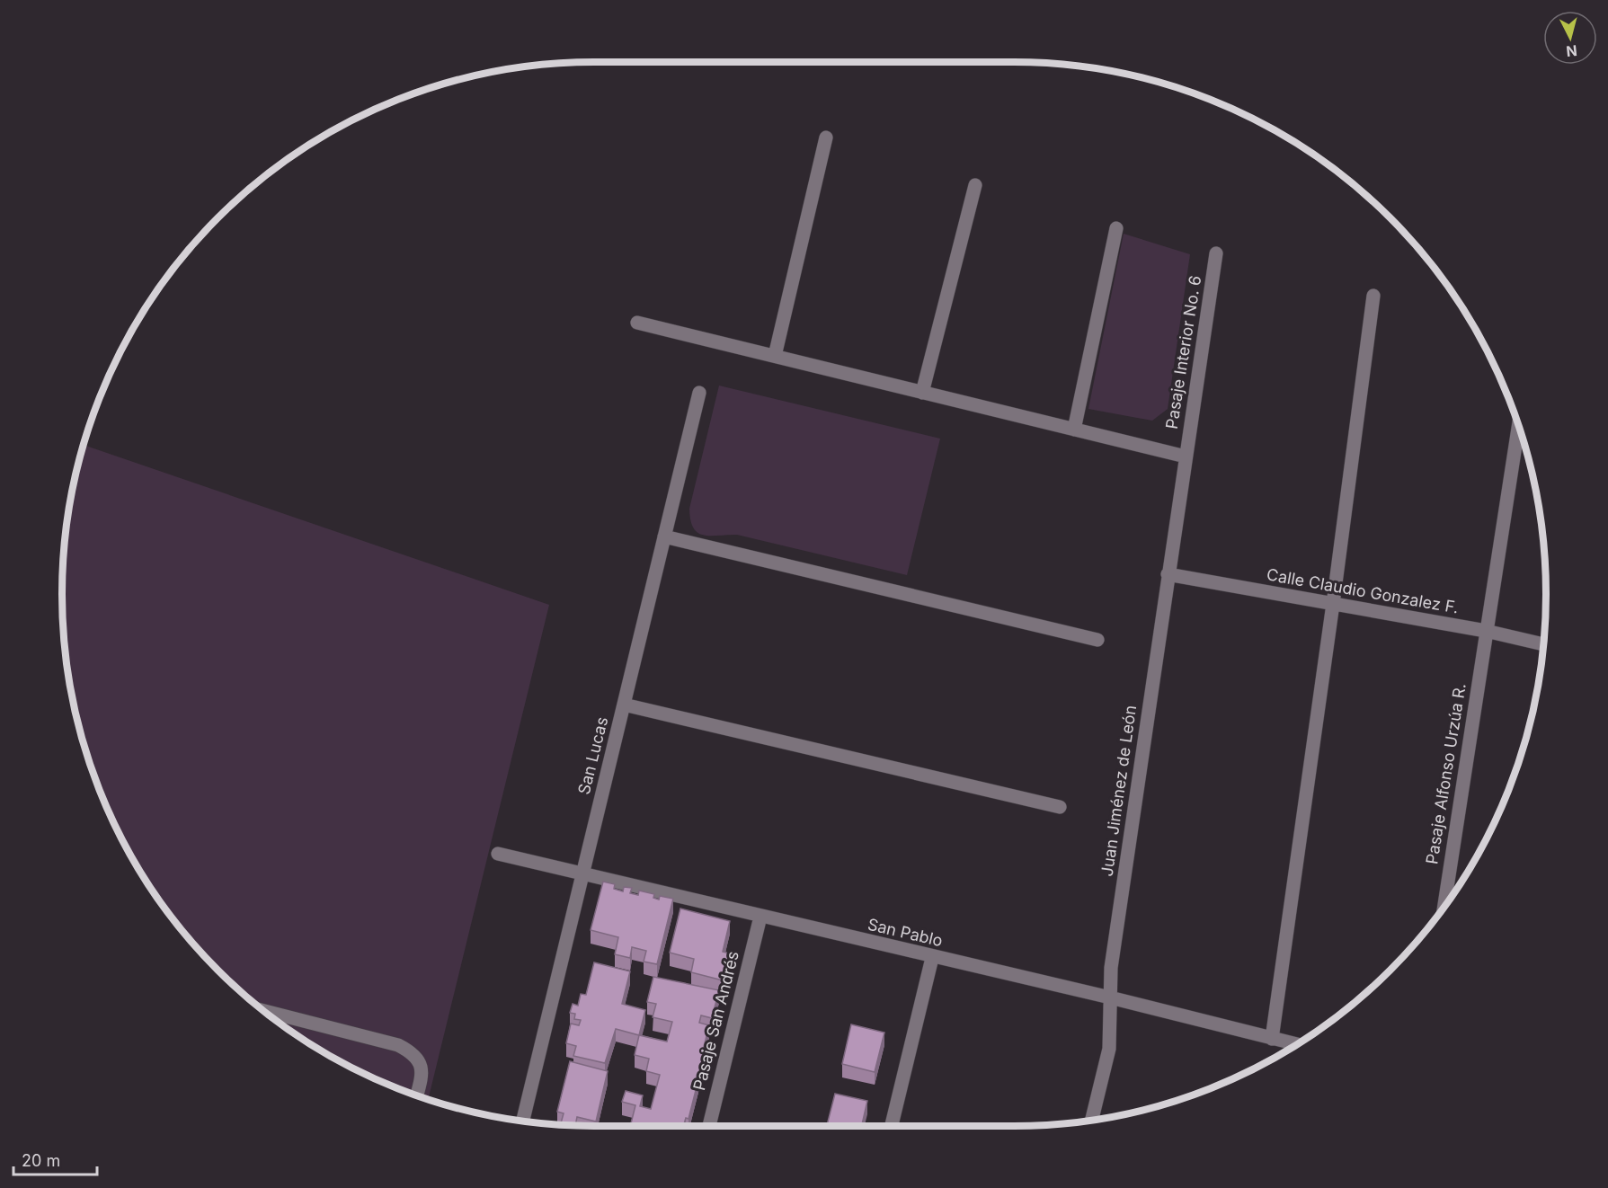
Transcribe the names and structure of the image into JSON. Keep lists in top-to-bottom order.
{
  "streets": {
    "street": [
      "Pasaje Interior No. 6",
      "Calle Claudio Gonzalez F.",
      "San Lucas",
      "Pasaje Alfonso Urzúa R.",
      "Juan Jiménez de León",
      "San Pablo",
      "Pasaje San Andrés"
    ]
  },
  "crossings": [
    ["Pasaje Interior No. 6", "Juan Jiménez de León"],
    ["Calle Claudio Gonzalez F.", "Pasaje Alfonso Urzúa R."],
    ["Calle Claudio Gonzalez F.", "Juan Jiménez de León"],
    ["San Lucas", "San Pablo"],
    ["Juan Jiménez de León", "San Pablo"],
    ["San Pablo", "Pasaje San Andrés"]
  ],
  "scale_bar": "20 m",
  "north": "bottom"
}
